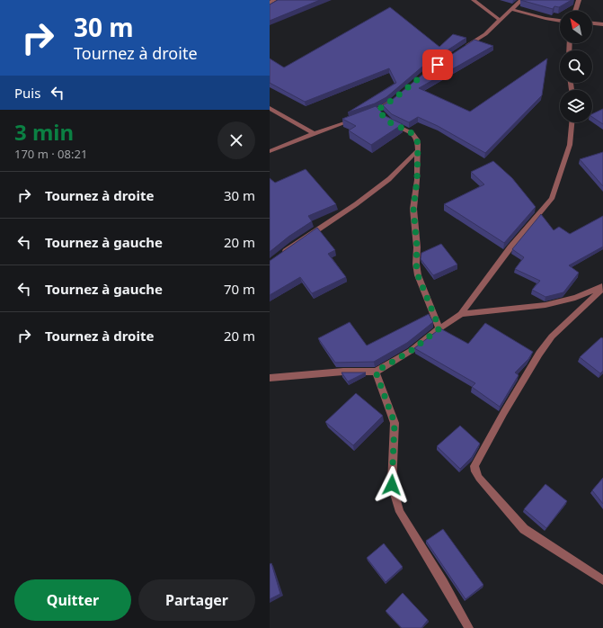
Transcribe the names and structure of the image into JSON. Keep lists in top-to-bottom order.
{
  "north": "top left",
  "page": {
    "turn": ["30 m", "Tournez à droite"],
    "then": "Puis",
    "heading": ["3 min", "170 m · 08:21"],
    "list": [
      {
        "name": "Tournez à droite",
        "value": "30 m"
      },
      {
        "name": "Tournez à gauche",
        "value": "20 m"
      },
      {
        "name": "Tournez à gauche",
        "value": "70 m"
      },
      {
        "name": "Tournez à droite",
        "value": "20 m"
      }
    ],
    "buttons": ["Quitter", "Partager"]
  }
}
